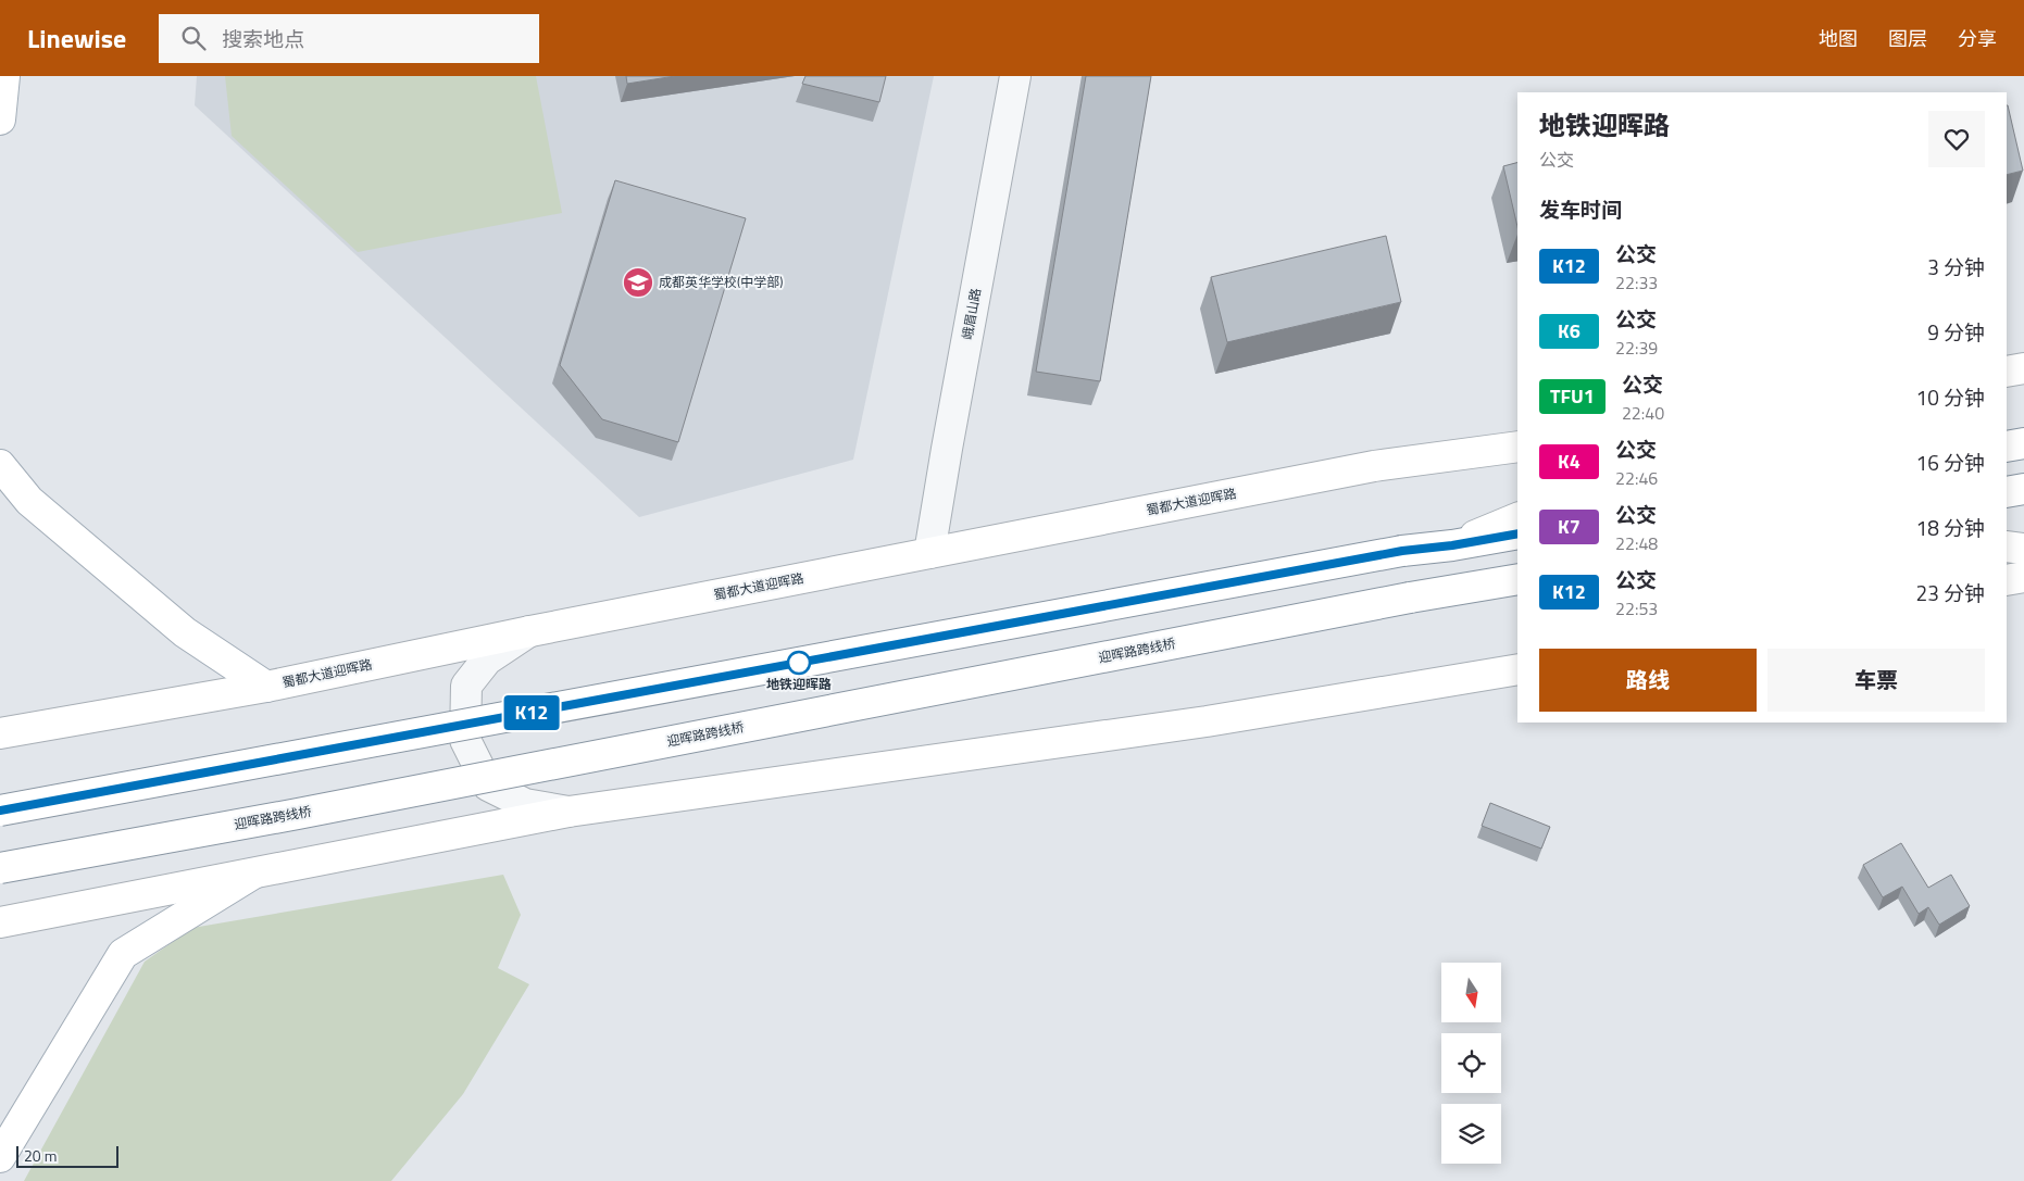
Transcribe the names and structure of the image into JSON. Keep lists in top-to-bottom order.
{
  "streets": {
    "main road": ["蜀都大道迎晖路", "迎晖路跨线桥"],
    "street": ["峨眉山路"]
  },
  "crossings": [
    ["峨眉山路", "蜀都大道迎晖路"]
  ],
  "places": {
    "school or university": ["成都英华学校(中学部)"],
    "other": ["地铁迎晖路"]
  },
  "lines": ["bus line K12"],
  "scale_bar": "20 m",
  "north": "bottom",
  "page": {
    "header": "Linewise",
    "search": "搜索地点",
    "nav": ["地图", "图层", "分享"],
    "on_map": "K12",
    "heading": [
      ["地铁迎晖路", "公交"],
      "发车时间"
    ],
    "list": [
      {
        "mark": "K12",
        "name": "公交",
        "note": "22:33",
        "value": "3 分钟"
      },
      {
        "mark": "K6",
        "name": "公交",
        "note": "22:39",
        "value": "9 分钟"
      },
      {
        "mark": "TFU1",
        "name": "公交",
        "note": "22:40",
        "value": "10 分钟"
      },
      {
        "mark": "K4",
        "name": "公交",
        "note": "22:46",
        "value": "16 分钟"
      },
      {
        "mark": "K7",
        "name": "公交",
        "note": "22:48",
        "value": "18 分钟"
      },
      {
        "mark": "K12",
        "name": "公交",
        "note": "22:53",
        "value": "23 分钟"
      }
    ],
    "buttons": ["路线", "车票"],
    "scale": "20 m"
  }
}
